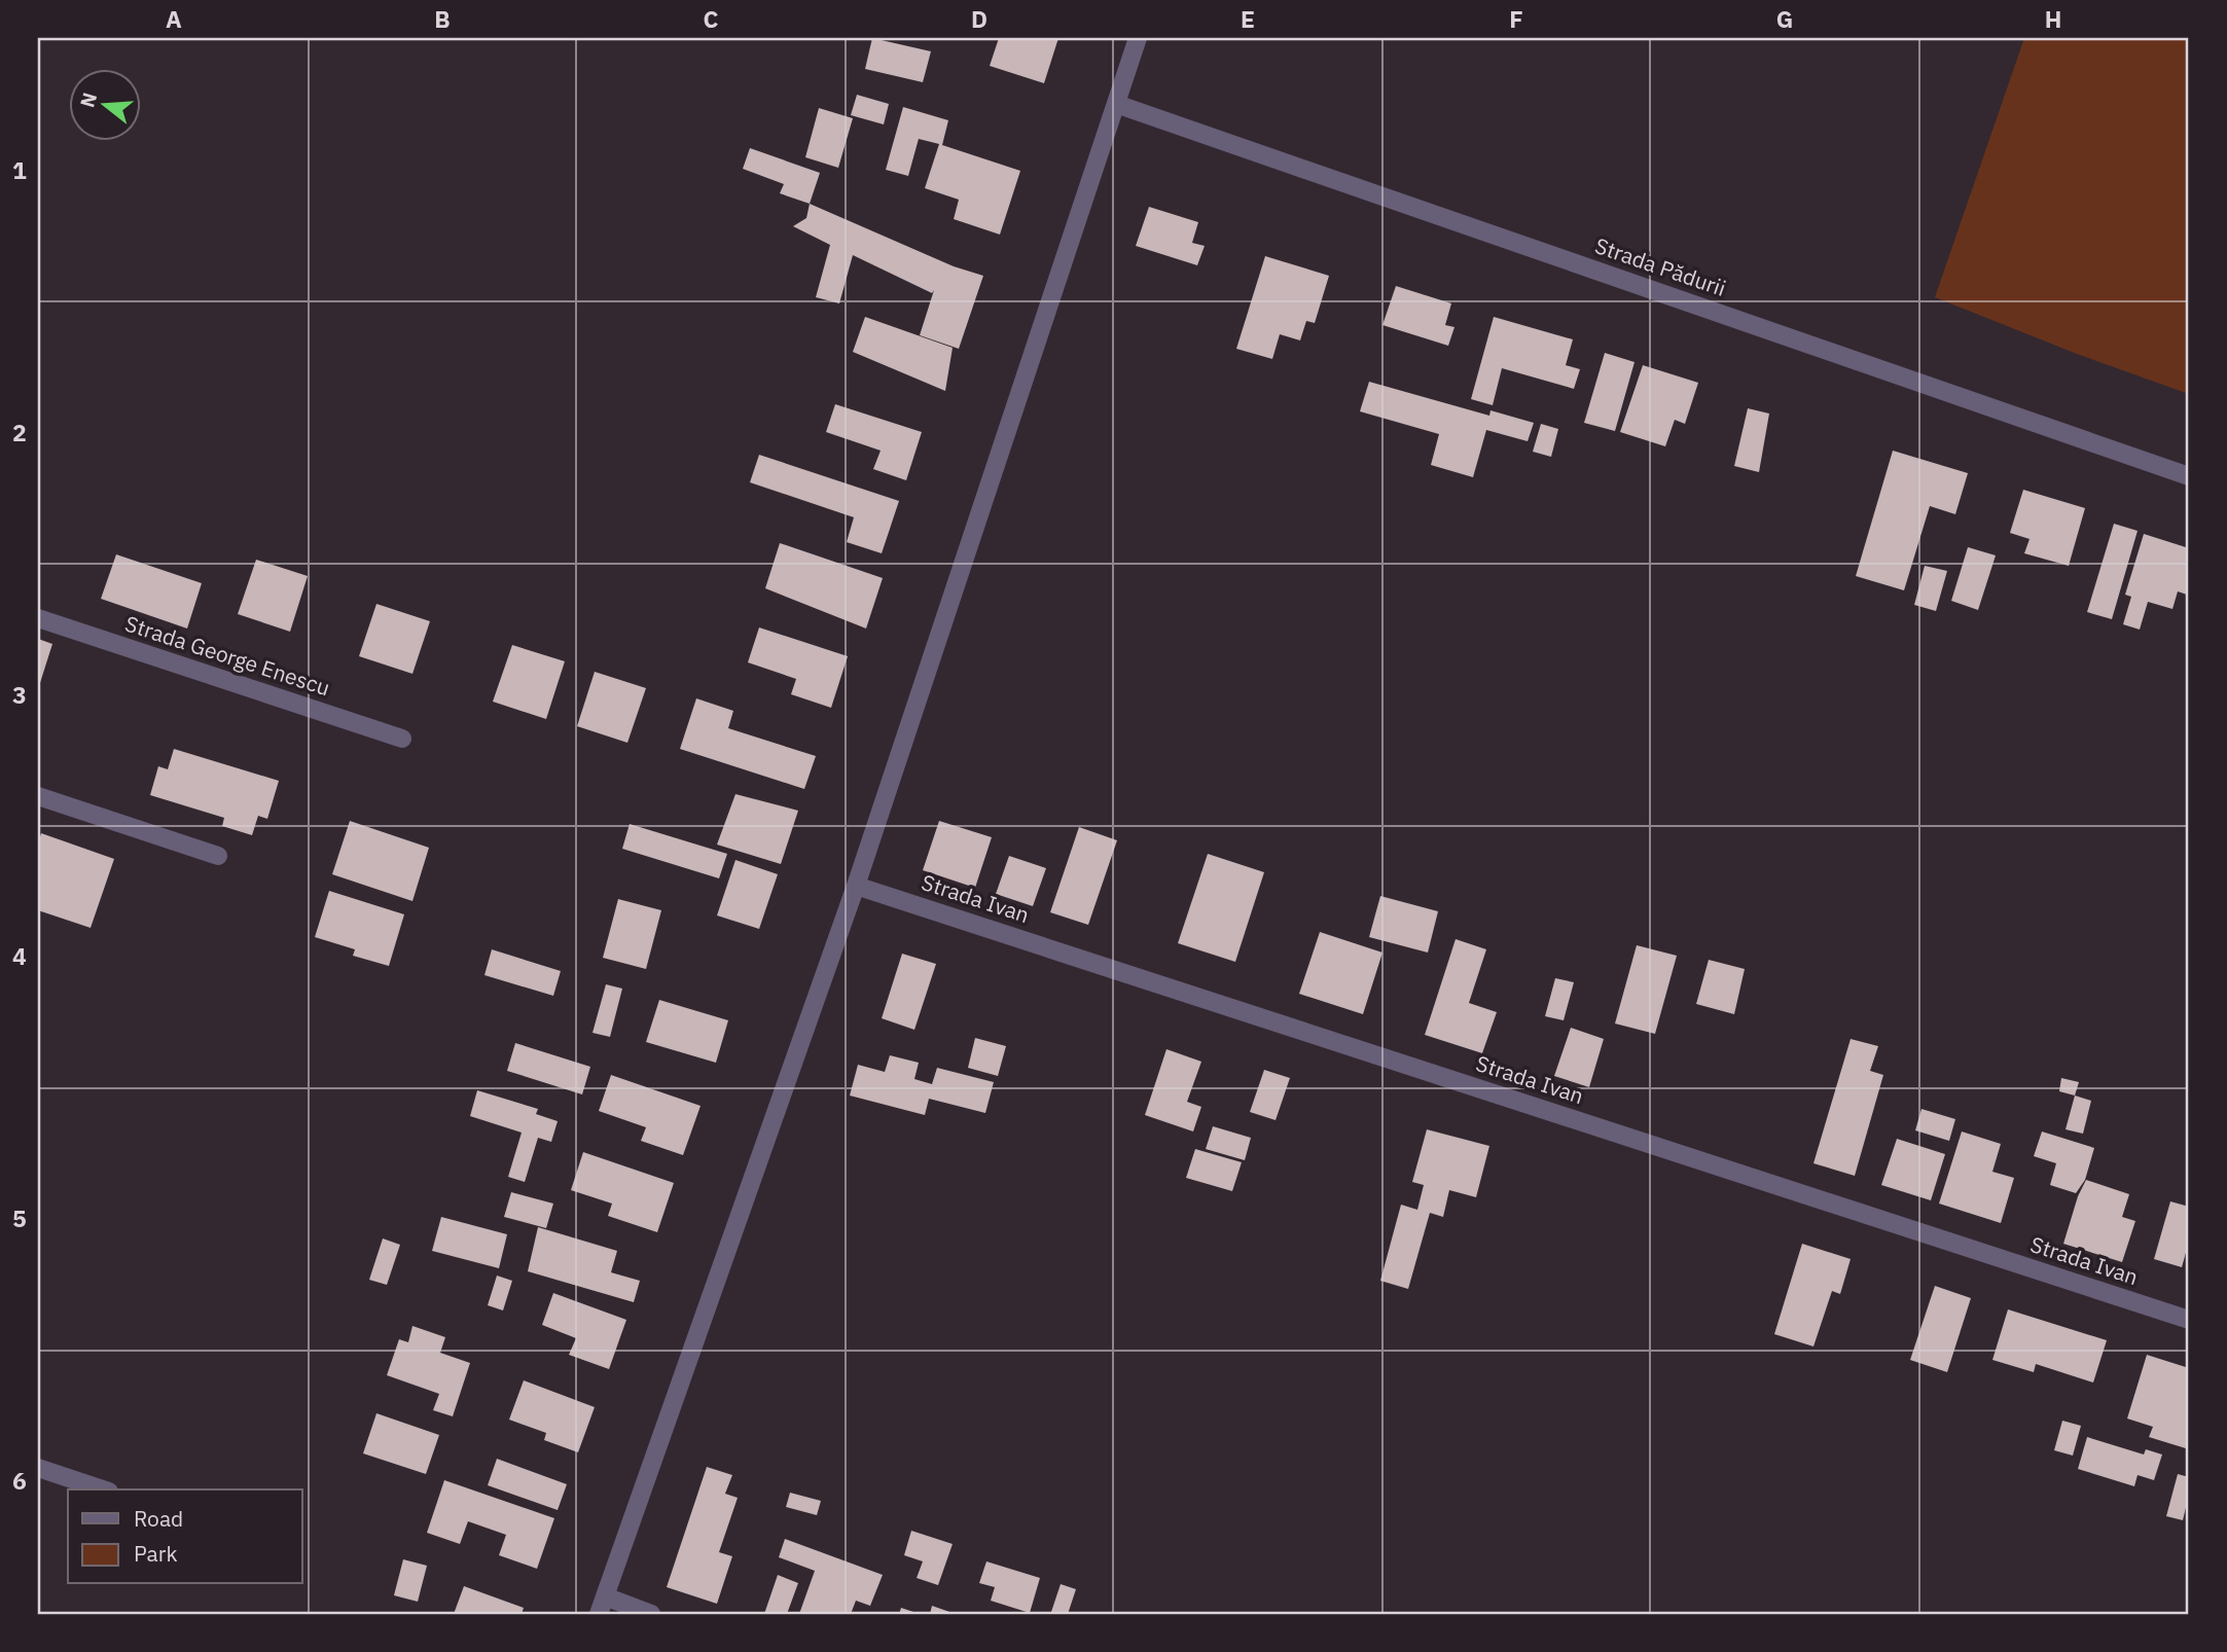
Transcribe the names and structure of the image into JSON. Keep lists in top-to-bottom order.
{
  "streets": {
    "street": ["Strada Pădurii", "Strada George Enescu", "Strada Ivan"]
  },
  "legend": ["Road", "Park"],
  "north": "left",
  "grid": {
    "columns": [
      "A",
      "B",
      "C",
      "D",
      "E",
      "F",
      "G",
      "H"
    ],
    "rows": [
      "1",
      "2",
      "3",
      "4",
      "5",
      "6"
    ]
  }
}
